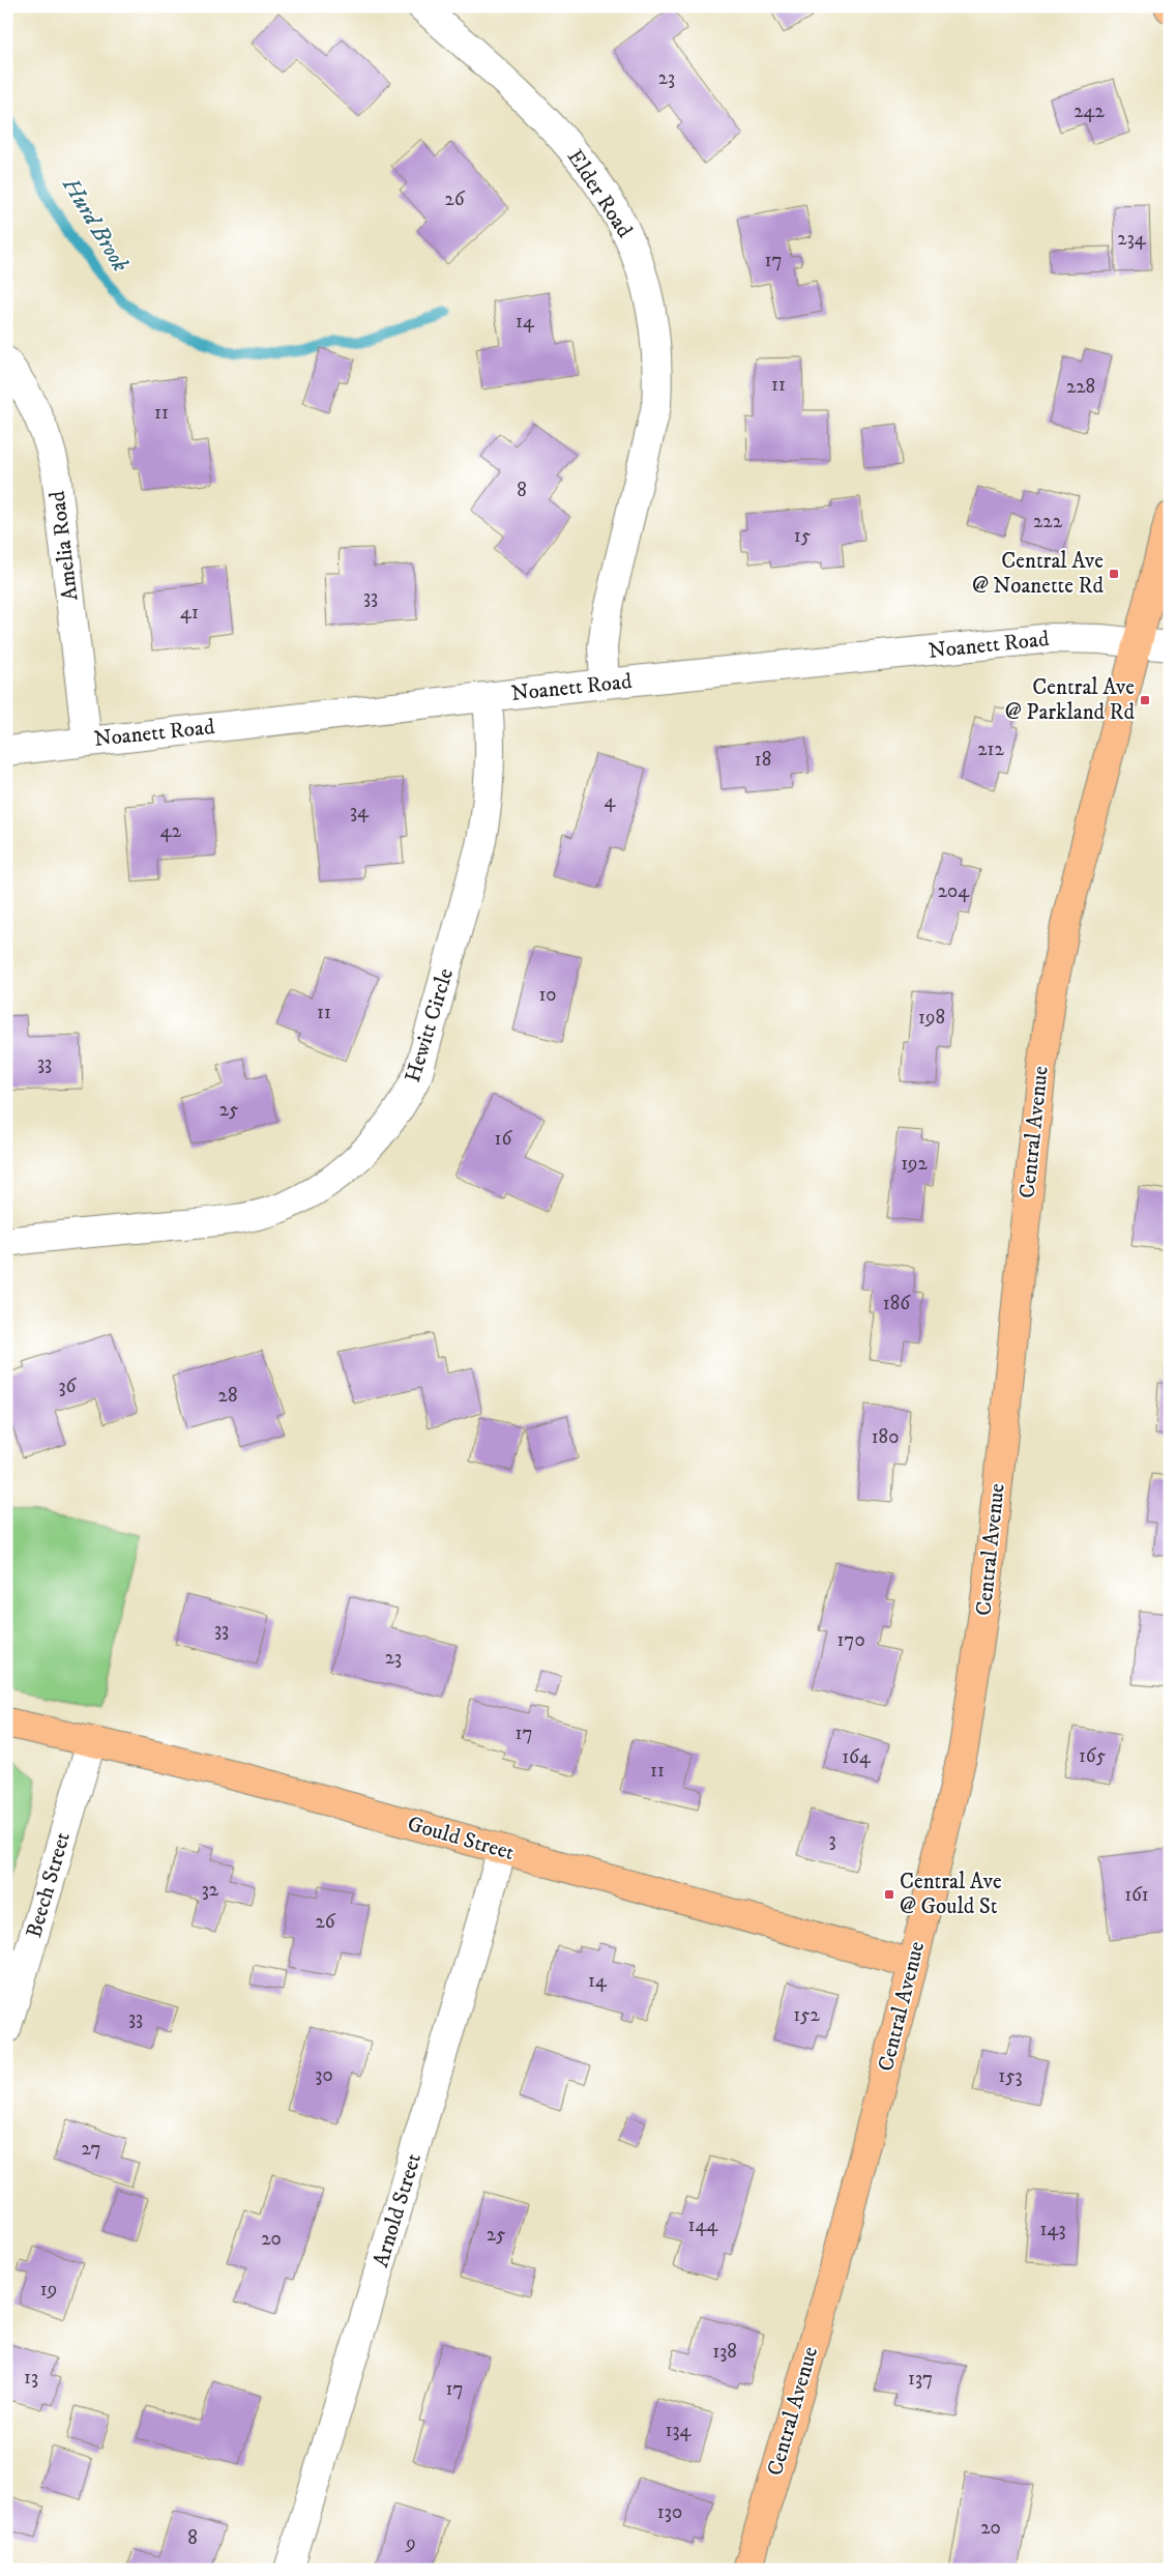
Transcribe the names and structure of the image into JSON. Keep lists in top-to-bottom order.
{
  "streets": {
    "main road": ["Central Avenue", "Gould Street"],
    "street": [
      "Elder Road",
      "Amelia Road",
      "Noanett Road",
      "Hewitt Circle",
      "Beech Street",
      "Arnold Street"
    ]
  },
  "crossings": [
    ["Elder Road", "Noanett Road"],
    ["Amelia Road", "Noanett Road"],
    ["Noanett Road", "Hewitt Circle"],
    ["Noanett Road", "Central Avenue"],
    ["Central Avenue", "Gould Street"],
    ["Gould Street", "Beech Street"],
    ["Gould Street", "Arnold Street"]
  ],
  "water": ["Hurd Brook"],
  "places": {
    "transit": ["Central Ave @ Noanette Rd", "Central Ave @ Parkland Rd", "Central Ave @ Gould St"]
  },
  "house_numbers": [
    "23",
    "242",
    "26",
    "234",
    "17",
    "14",
    "11",
    "228",
    "11",
    "8",
    "222",
    "15",
    "33",
    "41",
    "212",
    "18",
    "4",
    "34",
    "42",
    "204",
    "10",
    "11",
    "198",
    "33",
    "25",
    "16",
    "192",
    "186",
    "36",
    "28",
    "180",
    "33",
    "170",
    "23",
    "17",
    "165",
    "164",
    "11",
    "3",
    "32",
    "161",
    "26",
    "14",
    "152",
    "33",
    "30",
    "153",
    "27",
    "144",
    "143",
    "25",
    "20",
    "19",
    "138",
    "13",
    "137",
    "17",
    "134",
    "130",
    "20",
    "8",
    "9"
  ]
}
